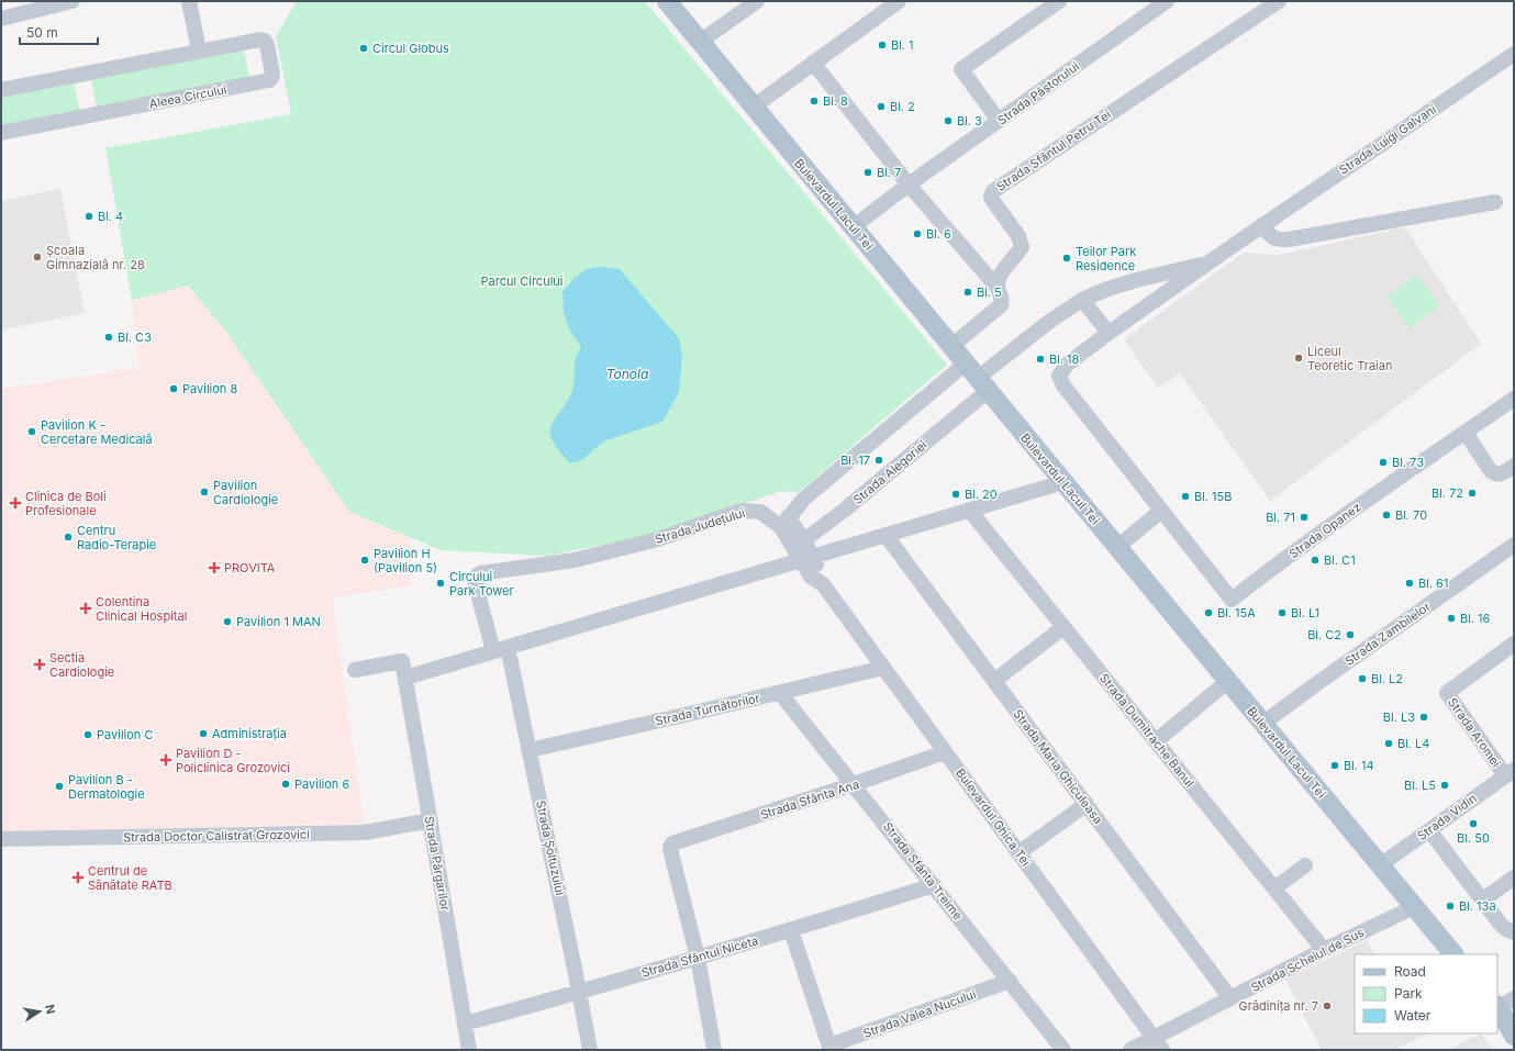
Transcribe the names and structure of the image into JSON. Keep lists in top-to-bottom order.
{
  "streets": {
    "main road": ["Bulevardul Lacul Tei"],
    "street": [
      "Strada Păstorului",
      "Aleea Circului",
      "Strada Luigi Galvani",
      "Strada Sfântul Petru Tei",
      "Strada Alegoriei",
      "Strada Județului",
      "Strada Opanez",
      "Strada Zambilelor",
      "Strada Turnătorilor",
      "Strada Dumitrache Banul",
      "Strada Aromei",
      "Strada Maria Ghiculeasa",
      "Strada Sfânta Ana",
      "Bulevardul Ghica Tei",
      "Strada Vidin",
      "Strada Doctor Calistrat Grozovici",
      "Strada Șoltuzului",
      "Strada Pârgarilor",
      "Strada Sfânta Treime",
      "Strada Sfântul Niceta",
      "Strada Scheiul de Sus",
      "Strada Valea Nucului"
    ]
  },
  "crossings": [
    ["Strada Păstorului", "Bulevardul Lacul Tei"],
    ["Strada Luigi Galvani", "Bulevardul Lacul Tei"],
    ["Strada Luigi Galvani", "Strada Alegoriei"],
    ["Strada Luigi Galvani", "Strada Opanez"],
    ["Strada Sfântul Petru Tei", "Bulevardul Lacul Tei"],
    ["Bulevardul Lacul Tei", "Strada Alegoriei"],
    ["Bulevardul Lacul Tei", "Strada Zambilelor"],
    ["Bulevardul Lacul Tei", "Strada Vidin"],
    ["Bulevardul Lacul Tei", "Strada Scheiul de Sus"],
    ["Strada Județului", "Strada Șoltuzului"],
    ["Strada Turnătorilor", "Bulevardul Ghica Tei"],
    ["Strada Turnătorilor", "Strada Șoltuzului"],
    ["Strada Turnătorilor", "Strada Sfânta Treime"],
    ["Strada Dumitrache Banul", "Strada Scheiul de Sus"],
    ["Strada Aromei", "Strada Vidin"],
    ["Strada Maria Ghiculeasa", "Strada Scheiul de Sus"],
    ["Strada Sfânta Ana", "Bulevardul Ghica Tei"],
    ["Strada Sfânta Ana", "Strada Sfânta Treime"],
    ["Strada Sfânta Ana", "Strada Sfântul Niceta"],
    ["Bulevardul Ghica Tei", "Strada Scheiul de Sus"],
    ["Strada Doctor Calistrat Grozovici", "Strada Pârgarilor"],
    ["Strada Șoltuzului", "Strada Sfântul Niceta"],
    ["Strada Pârgarilor", "Strada Sfântul Niceta"],
    ["Strada Sfânta Treime", "Strada Sfântul Niceta"],
    ["Strada Sfânta Treime", "Strada Valea Nucului"]
  ],
  "water": ["Tonola"],
  "parks": ["Parcul Circului"],
  "places": {
    "other": [
      "Bl. 1",
      "Circul Globus",
      "Bl. 8",
      "Bl. 2",
      "Bl. 3",
      "Bl. 7",
      "Bl. 4",
      "Bl. 6",
      "Școala Gimnazială nr. 28",
      "Teilor Park Residence",
      "Bl. 5",
      "Bl. C3",
      "Liceul Teoretic Traian",
      "Bl. 18",
      "Pavilion 8",
      "Pavilion K - Cercetare Medicală",
      "Bl. 17",
      "Bl. 73",
      "Pavilion Cardiologie",
      "Bl. 72",
      "Bl. 20",
      "Bl. 15B",
      "Bl. 70",
      "Bl. 71",
      "Centru Radio-Terapie",
      "Pavilion H (Pavilion 5)",
      "Bl. C1",
      "Circului Park Tower",
      "Bl. 61",
      "Bl. 15A",
      "Bl. L1",
      "Bl. 16",
      "Pavilion 1 MAN",
      "Bl. C2",
      "Bl. L2",
      "Bl. L3",
      "Administrația",
      "Pavilion C",
      "Bl. L4",
      "Bl. 14",
      "Pavilion 6",
      "Bl. L5",
      "Pavilion B - Dermatologie",
      "Bl. 50",
      "Bl. 13a",
      "Grădinița nr. 7"
    ],
    "health": [
      "Clinica de Boli Profesionale",
      "PROVITA",
      "Colentina Clinical Hospital",
      "Sectia Cardiologie",
      "Pavilion D - Policlinica Grozovici",
      "Centrul de Sănătate RATB"
    ]
  },
  "legend": ["Road", "Park", "Water"],
  "scale_bar": "50 m",
  "north": "right"
}
